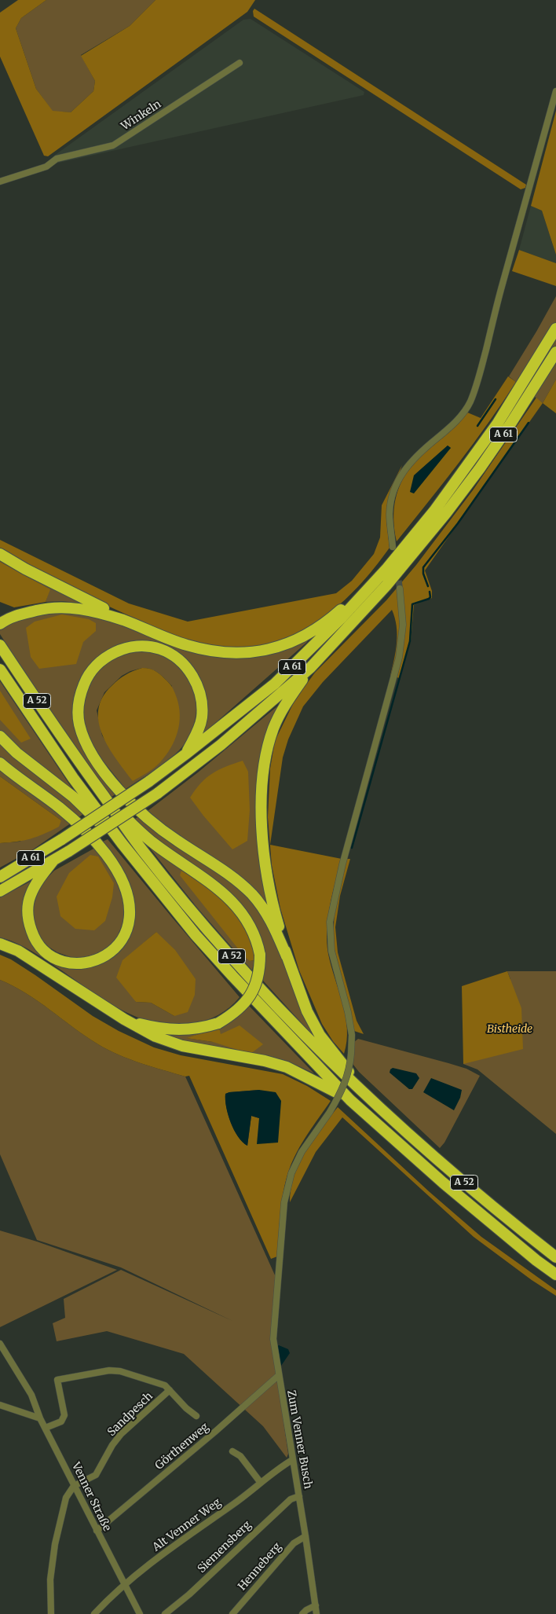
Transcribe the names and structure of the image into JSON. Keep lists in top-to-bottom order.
{
  "streets": {
    "highway": ["A 61", "A 52"],
    "street": [
      "Winkeln",
      "Sandpesch",
      "Zum Venner Busch",
      "Görthenweg",
      "Venner Straße",
      "Alt Venner Weg",
      "Siemensberg",
      "Henneberg"
    ]
  },
  "crossings": [
    ["Sandpesch", "Venner Straße"],
    ["Zum Venner Busch", "Görthenweg"],
    ["Zum Venner Busch", "Alt Venner Weg"],
    ["Zum Venner Busch", "Siemensberg"],
    ["Zum Venner Busch", "Henneberg"],
    ["Görthenweg", "Venner Straße"],
    ["Venner Straße", "Alt Venner Weg"]
  ],
  "parks": ["Bistheide"]
}
